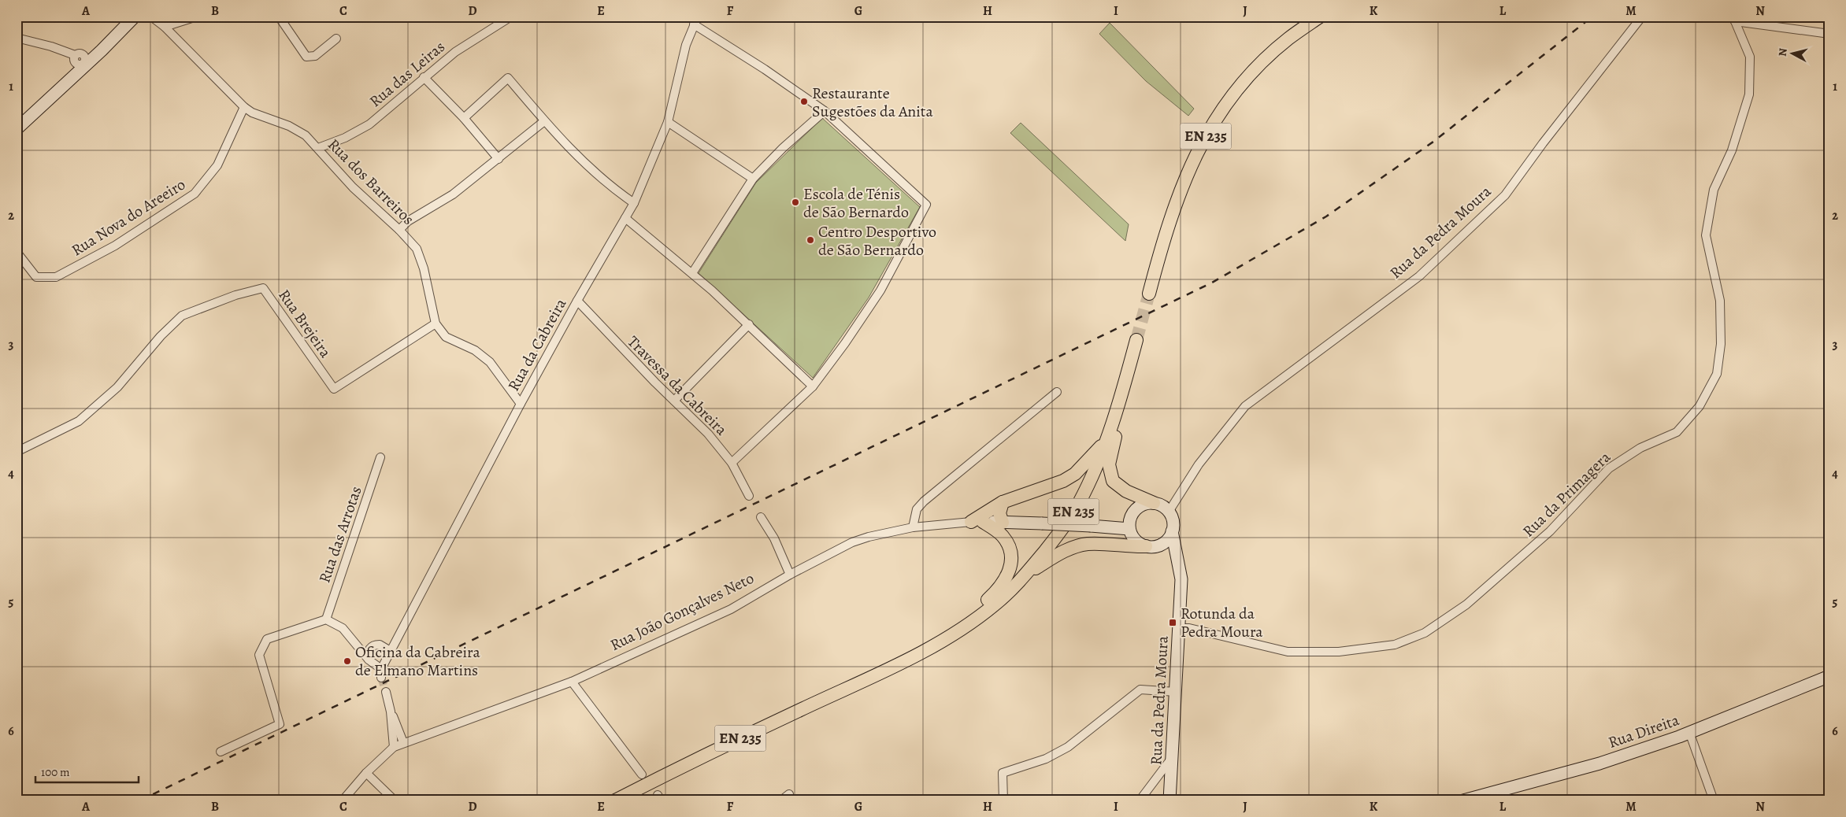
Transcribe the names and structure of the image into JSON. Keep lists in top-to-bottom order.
{
  "streets": {
    "main road": ["EN 235"],
    "street": [
      "Rua das Leiras",
      "Rua dos Barreiros",
      "Rua Nova do Areeiro",
      "Rua da Pedra Moura",
      "Rua Brejeira",
      "Rua da Cabreira",
      "Travessa da Cabreira",
      "Rua da Primagera",
      "Rua das Arrotas",
      "Rua João Gonçalves Neto",
      "Rua Direita"
    ]
  },
  "crossings": [
    ["Rua das Leiras", "Rua dos Barreiros"],
    ["Rua dos Barreiros", "Rua Nova do Areeiro"],
    ["Rua dos Barreiros", "Rua Brejeira"],
    ["Rua da Pedra Moura", "Rua da Primagera"],
    ["Rua da Pedra Moura", "Rua João Gonçalves Neto"],
    ["Rua da Cabreira", "Travessa da Cabreira"]
  ],
  "places": {
    "other": [
      "Restaurante Sugestões da Anita",
      "Escola de Ténis de São Bernardo",
      "Centro Desportivo de São Bernardo",
      "Oficina da Cabreira de Elmano Martins"
    ],
    "transit": ["Rotunda da Pedra Moura"]
  },
  "scale_bar": "100 m",
  "north": "left",
  "grid": {
    "columns": [
      "A",
      "B",
      "C",
      "D",
      "E",
      "F",
      "G",
      "H",
      "I",
      "J",
      "K",
      "L",
      "M",
      "N"
    ],
    "rows": [
      "1",
      "2",
      "3",
      "4",
      "5",
      "6"
    ]
  }
}
